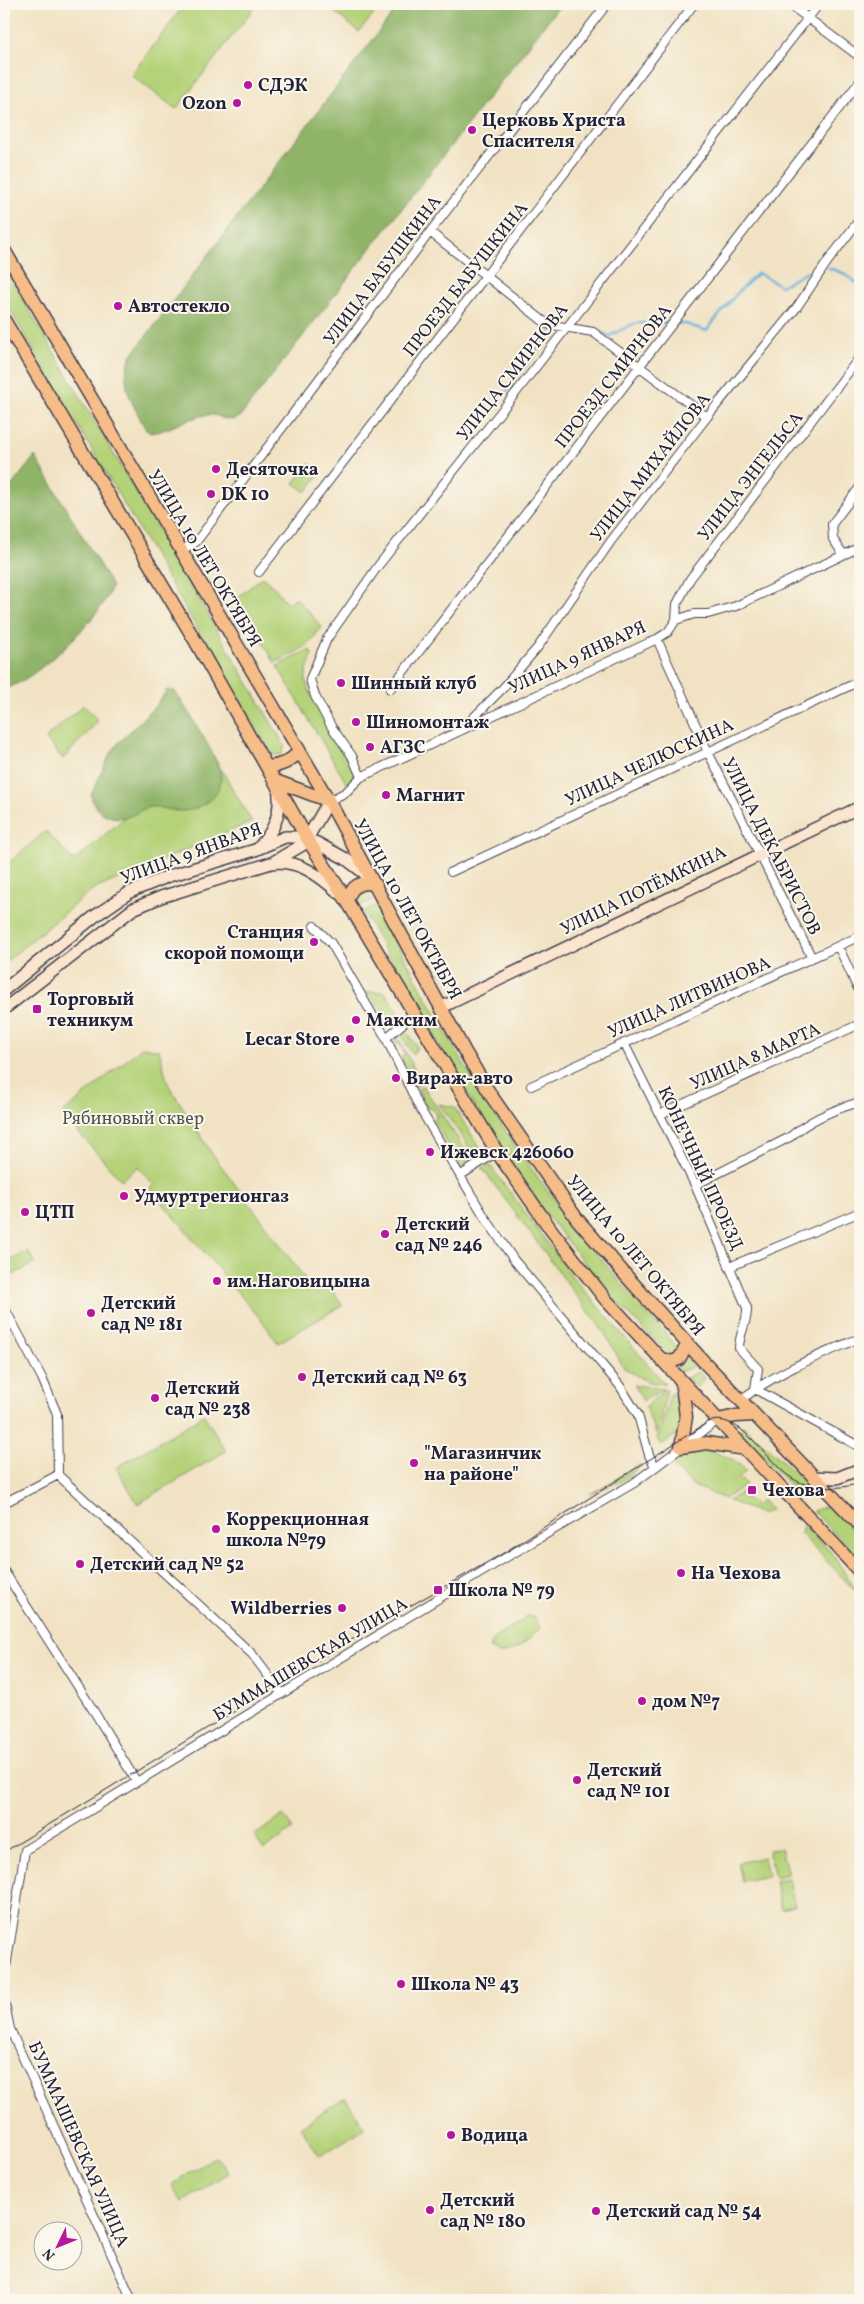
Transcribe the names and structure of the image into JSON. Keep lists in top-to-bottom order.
{
  "streets": {
    "main road": ["УЛИЦА 10 ЛЕТ ОКТЯБРЯ", "УЛИЦА 9 ЯНВАРЯ", "УЛИЦА ПОТЁМКИНА"],
    "street": [
      "УЛИЦА БАБУШКИНА",
      "ПРОЕЗД БАБУШКИНА",
      "УЛИЦА СМИРНОВА",
      "ПРОЕЗД СМИРНОВА",
      "УЛИЦА МИХАЙЛОВА",
      "УЛИЦА ЭНГЕЛЬСА",
      "УЛИЦА ЧЕЛЮСКИНА",
      "УЛИЦА ДЕКАБРИСТОВ",
      "УЛИЦА ЛИТВИНОВА",
      "УЛИЦА 8 МАРТА",
      "КОНЕЧНЫЙ ПРОЕЗД",
      "БУММАШЕВСКАЯ УЛИЦА"
    ]
  },
  "crossings": [
    ["УЛИЦА БАБУШКИНА", "УЛИЦА 10 ЛЕТ ОКТЯБРЯ"],
    ["УЛИЦА СМИРНОВА", "УЛИЦА 9 ЯНВАРЯ"],
    ["УЛИЦА МИХАЙЛОВА", "УЛИЦА 9 ЯНВАРЯ"],
    ["УЛИЦА ЭНГЕЛЬСА", "УЛИЦА 9 ЯНВАРЯ"],
    ["УЛИЦА 10 ЛЕТ ОКТЯБРЯ", "УЛИЦА 9 ЯНВАРЯ"],
    ["УЛИЦА 10 ЛЕТ ОКТЯБРЯ", "УЛИЦА ПОТЁМКИНА"],
    ["УЛИЦА 9 ЯНВАРЯ", "УЛИЦА ДЕКАБРИСТОВ"],
    ["УЛИЦА ЧЕЛЮСКИНА", "УЛИЦА ДЕКАБРИСТОВ"],
    ["УЛИЦА ДЕКАБРИСТОВ", "УЛИЦА ПОТЁМКИНА"],
    ["УЛИЦА ДЕКАБРИСТОВ", "УЛИЦА ЛИТВИНОВА"],
    ["УЛИЦА ЛИТВИНОВА", "КОНЕЧНЫЙ ПРОЕЗД"],
    ["УЛИЦА 8 МАРТА", "КОНЕЧНЫЙ ПРОЕЗД"]
  ],
  "parks": ["Рябиновый сквер"],
  "places": {
    "other": [
      "СДЭК",
      "Ozon",
      "Церковь Христа Спасителя",
      "Автостекло",
      "Десяточка",
      "DK 10",
      "Шинный клуб",
      "Шиномонтаж",
      "АГЗС",
      "Магнит",
      "Станция скорой помощи",
      "Максим",
      "Lecar Store",
      "Вираж-авто",
      "Ижевск 426060",
      "Удмуртрегионгаз",
      "ЦТП",
      "Детский сад № 246",
      "им.Наговицына",
      "Детский сад № 181",
      "Детский сад № 63",
      "Детский сад № 238",
      "\"Магазинчик на районе\"",
      "Коррекционная школа №79",
      "Детский сад № 52",
      "На Чехова",
      "Wildberries",
      "дом №7",
      "Детский сад № 101",
      "Школа № 43",
      "Водица",
      "Детский сад № 180",
      "Детский сад № 54"
    ],
    "transit": ["Торговый техникум", "Чехова", "Школа № 79"]
  },
  "north": "bottom left"
}
